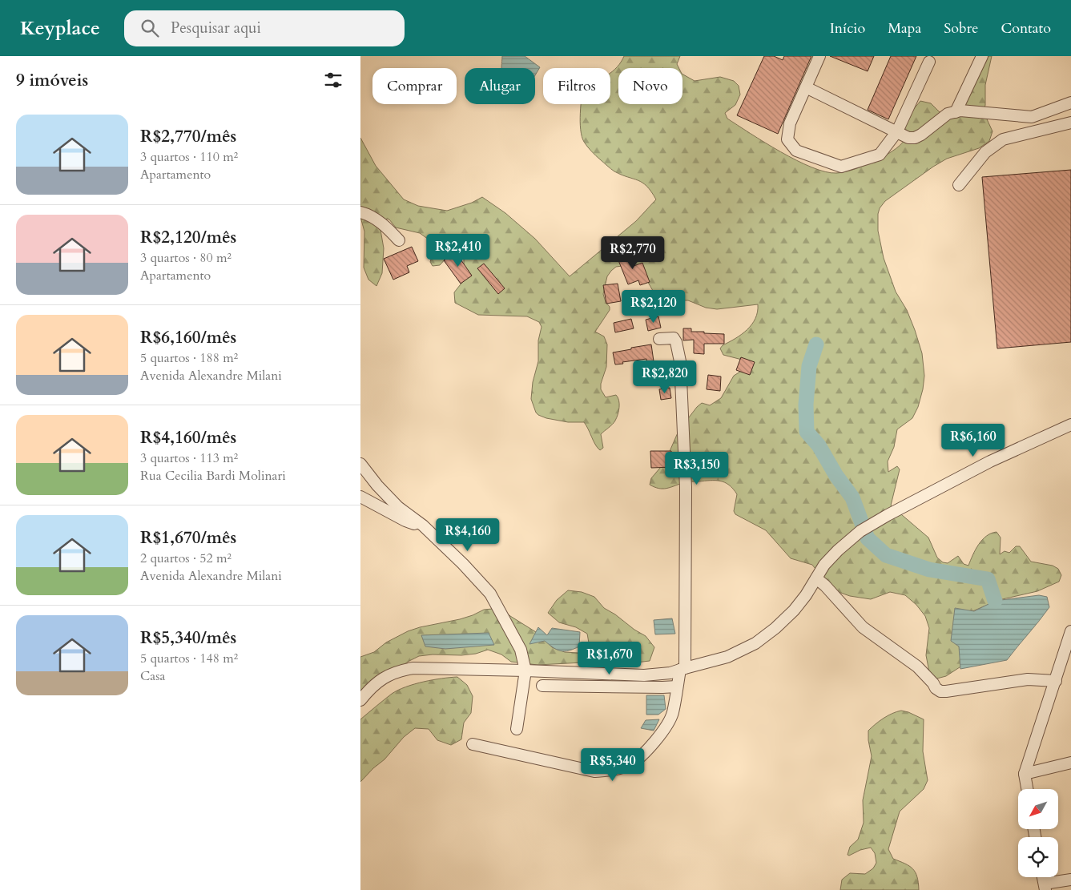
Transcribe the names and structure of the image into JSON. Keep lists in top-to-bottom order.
{
  "north": "bottom left",
  "page": {
    "header": "Keyplace",
    "search": "Pesquisar aqui",
    "nav": [
      "Início",
      "Mapa",
      "Sobre",
      "Contato"
    ],
    "heading": "9 imóveis",
    "chip": [
      "Comprar",
      "Alugar",
      "Filtros",
      "Novo"
    ],
    "list": [
      {
        "name": "R$2,770/mês",
        "note": "3 quartos · 110 m² · Apartamento"
      },
      {
        "name": "R$2,120/mês",
        "note": "3 quartos · 80 m² · Apartamento"
      },
      {
        "name": "R$6,160/mês",
        "note": "5 quartos · 188 m² · Avenida Alexandre Milani"
      },
      {
        "name": "R$4,160/mês",
        "note": "3 quartos · 113 m² · Rua Cecilia Bardi Molinari"
      },
      {
        "name": "R$1,670/mês",
        "note": "2 quartos · 52 m² · Avenida Alexandre Milani"
      },
      {
        "name": "R$5,340/mês",
        "note": "5 quartos · 148 m² · Casa"
      }
    ],
    "price": [
      "R$2,410",
      "R$2,770",
      "R$2,120",
      "R$2,820",
      "R$6,160",
      "R$3,150",
      "R$4,160",
      "R$1,670",
      "R$5,340"
    ]
  }
}
